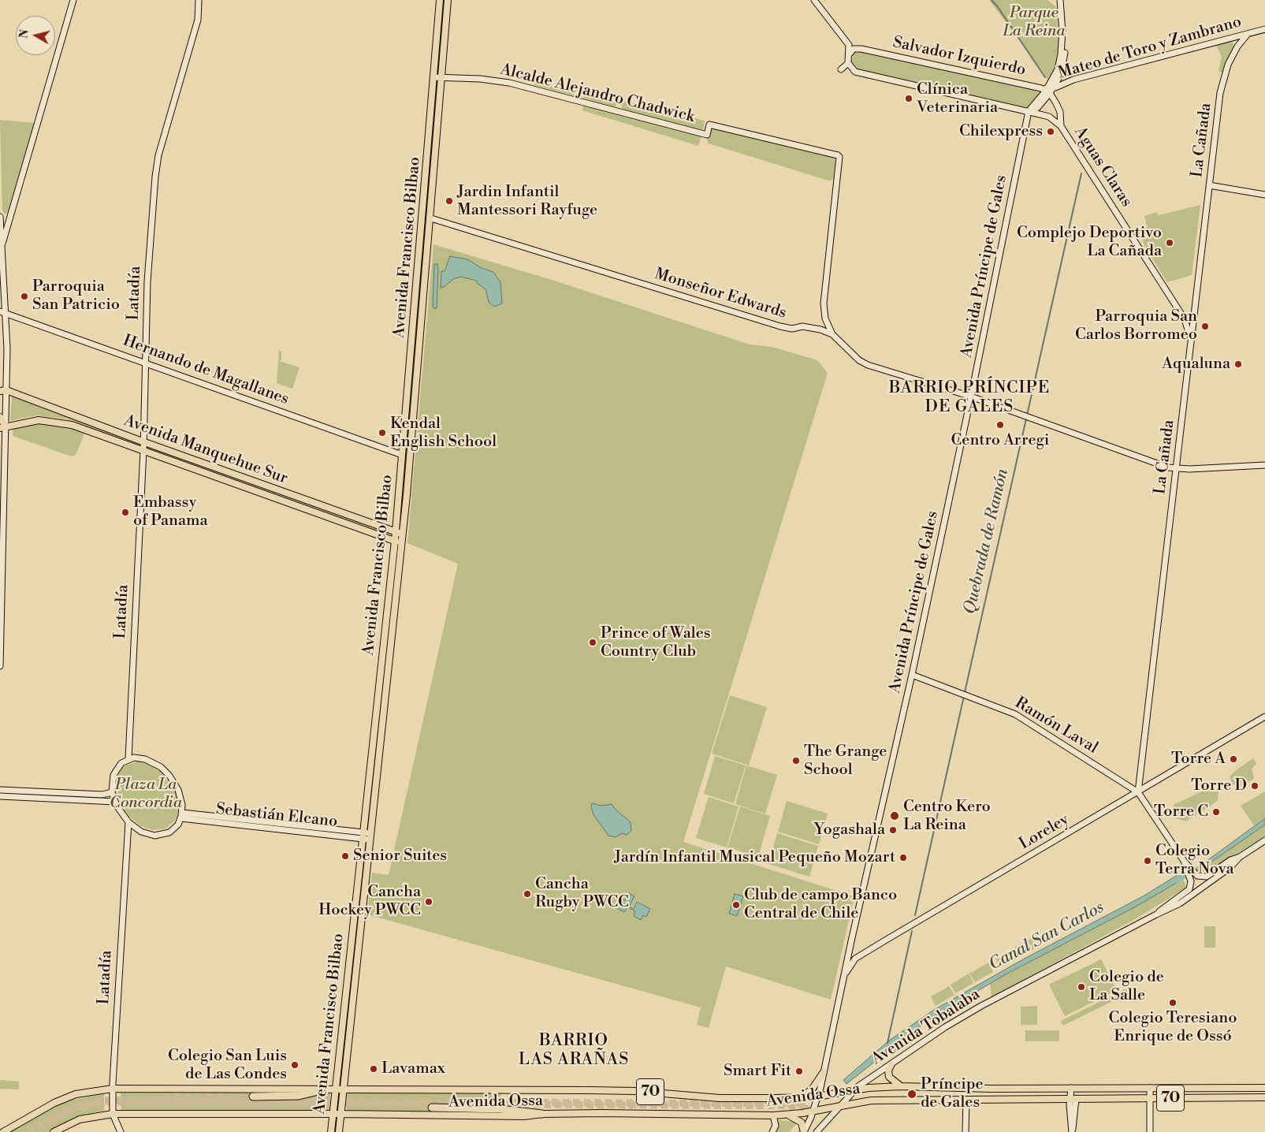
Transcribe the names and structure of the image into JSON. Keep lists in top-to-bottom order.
{
  "streets": {
    "main road": [
      "Avenida Francisco Bilbao",
      "Avenida Manquehue Sur",
      "70",
      "Avenida Ossa"
    ],
    "street": [
      "Mateo de Toro y Zambrano",
      "Salvador Izquierdo",
      "Alcalde Alejandro Chadwick",
      "La Cañada",
      "Aguas Claras",
      "Avenida Príncipe de Gales",
      "Latadía",
      "Monseñor Edwards",
      "Hernando de Magallanes",
      "Ramón Laval",
      "Sebastián Elcano",
      "Loreley",
      "Avenida Tobalaba"
    ]
  },
  "crossings": [
    ["Mateo de Toro y Zambrano", "Salvador Izquierdo"],
    ["Mateo de Toro y Zambrano", "La Cañada"],
    ["Mateo de Toro y Zambrano", "Aguas Claras"],
    ["Salvador Izquierdo", "Aguas Claras"],
    ["Alcalde Alejandro Chadwick", "Avenida Francisco Bilbao"],
    ["Alcalde Alejandro Chadwick", "Monseñor Edwards"],
    ["La Cañada", "Aguas Claras"],
    ["La Cañada", "Monseñor Edwards"],
    ["La Cañada", "Ramón Laval"],
    ["La Cañada", "Loreley"],
    ["Aguas Claras", "Avenida Príncipe de Gales"],
    ["Avenida Francisco Bilbao", "Monseñor Edwards"],
    ["Avenida Francisco Bilbao", "Hernando de Magallanes"],
    ["Avenida Francisco Bilbao", "Avenida Manquehue Sur"],
    ["Avenida Francisco Bilbao", "Sebastián Elcano"],
    ["Avenida Francisco Bilbao", "70"],
    ["Avenida Francisco Bilbao", "Avenida Ossa"],
    ["Avenida Príncipe de Gales", "Monseñor Edwards"],
    ["Avenida Príncipe de Gales", "Ramón Laval"],
    ["Avenida Príncipe de Gales", "Loreley"],
    ["Avenida Príncipe de Gales", "Avenida Ossa"],
    ["Latadía", "Hernando de Magallanes"],
    ["Latadía", "Avenida Manquehue Sur"],
    ["Latadía", "Sebastián Elcano"],
    ["Latadía", "Avenida Ossa"],
    ["Ramón Laval", "Loreley"],
    ["Avenida Tobalaba", "Avenida Ossa"],
    ["70", "Avenida Ossa"]
  ],
  "districts": ["BARRIO PRÍNCIPE DE GALES", "BARRIO LAS ARAÑAS"],
  "water": ["Quebrada de Ramón", "Canal San Carlos"],
  "parks": ["Parque La Reina", "Plaza La Concordia"],
  "places": [
    "Clínica Veterinaria",
    "Chilexpress",
    "Jardin Infantil Mantessori Rayfuge",
    "Complejo Deportivo La Cañada",
    "Parroquia San Patricio",
    "Parroquia San Carlos Borromeo",
    "Aqualuna",
    "Centro Arregi",
    "Kendal English School",
    "Embassy of Panama",
    "Prince of Wales Country Club",
    "Torre A",
    "The Grange School",
    "Torre D",
    "Torre C",
    "Centro Kero La Reina",
    "Yogashala",
    "Senior Suites",
    "Jardín Infantil Musical Pequeño Mozart",
    "Colegio Terra Nova",
    "Cancha Rugby PWCC",
    "Cancha Hockey PWCC",
    "Club de campo Banco Central de Chile",
    "Colegio de La Salle",
    "Colegio Teresiano Enrique de Ossó",
    "Colegio San Luis de Las Condes",
    "Lavamax",
    "Smart Fit",
    "Príncipe de Gales"
  ],
  "north": "left"
}
